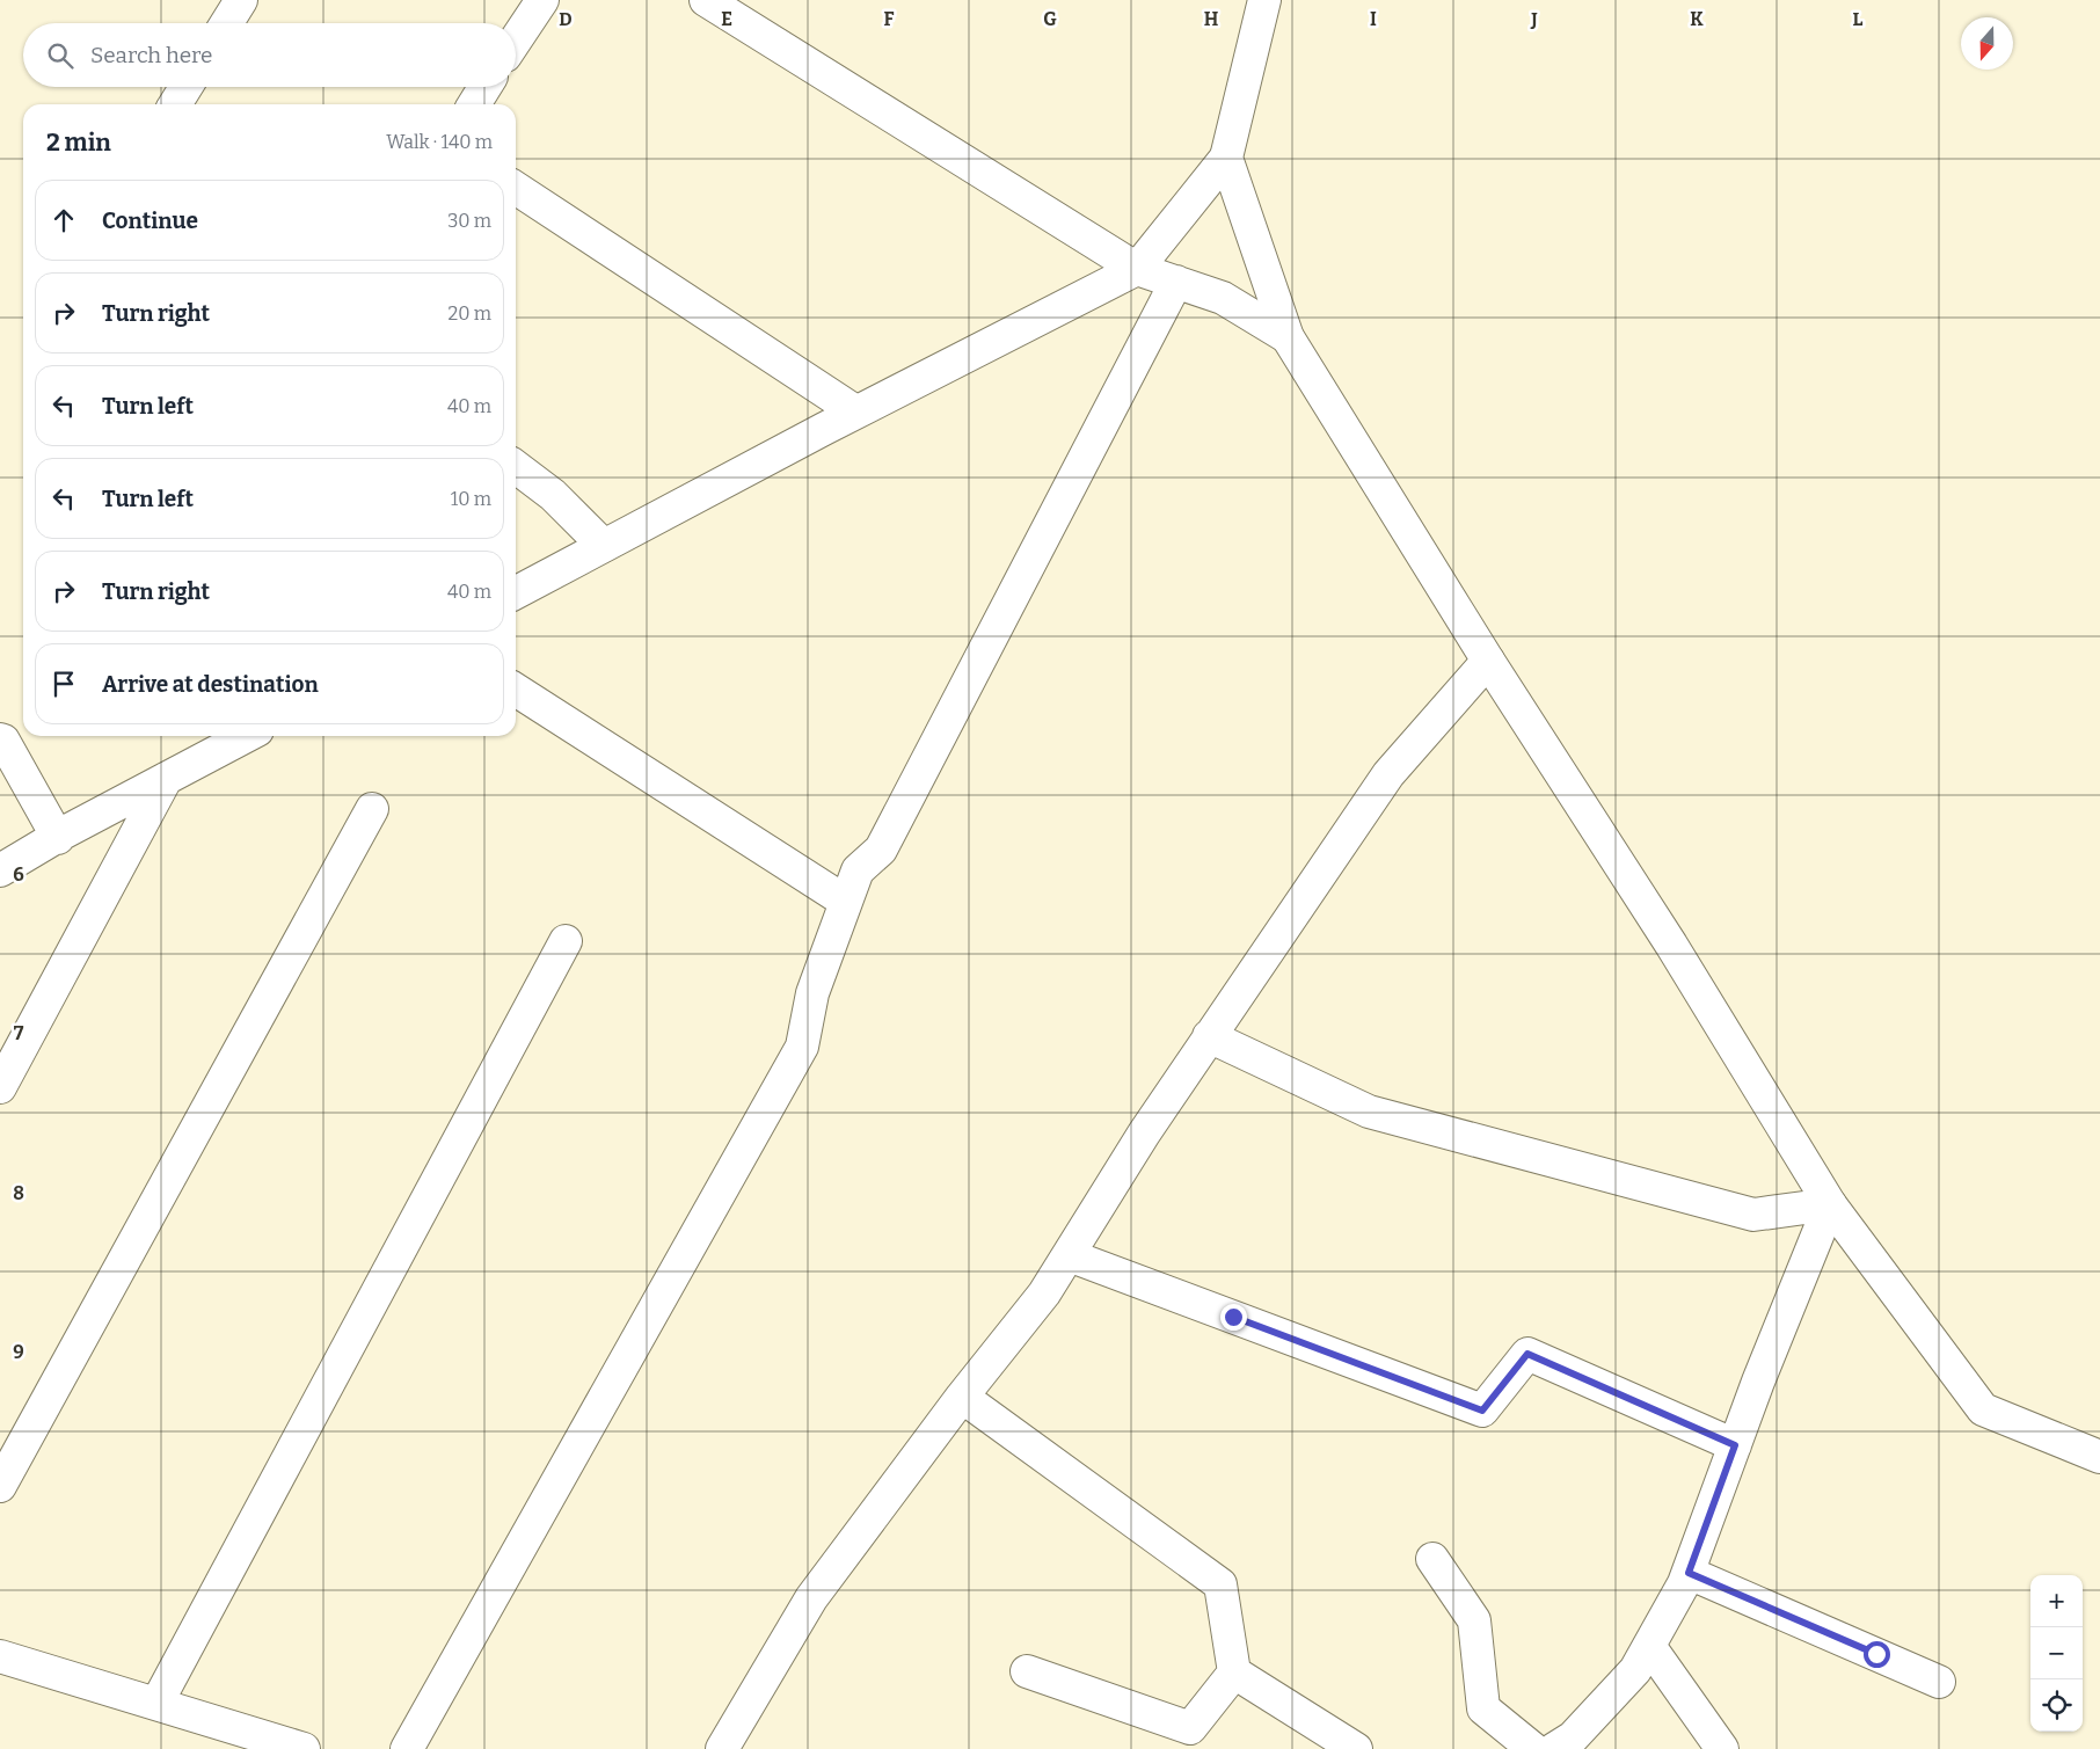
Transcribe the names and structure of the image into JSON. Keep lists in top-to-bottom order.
{
  "north": "bottom",
  "page": {
    "search": "Search here",
    "heading": ["2 min", "Walk · 140 m"],
    "list": [
      ["Continue", "30 m"],
      ["Turn right", "20 m"],
      ["Turn left", "40 m"],
      ["Turn left", "10 m"],
      ["Turn right", "40 m"],
      "Arrive at destination"
    ],
    "map_buttons": ["+", "−"]
  },
  "grid": {
    "columns": [
      "D",
      "E",
      "F",
      "G",
      "H",
      "I",
      "J",
      "K",
      "L"
    ],
    "rows": [
      "6",
      "7",
      "8",
      "9"
    ]
  }
}
